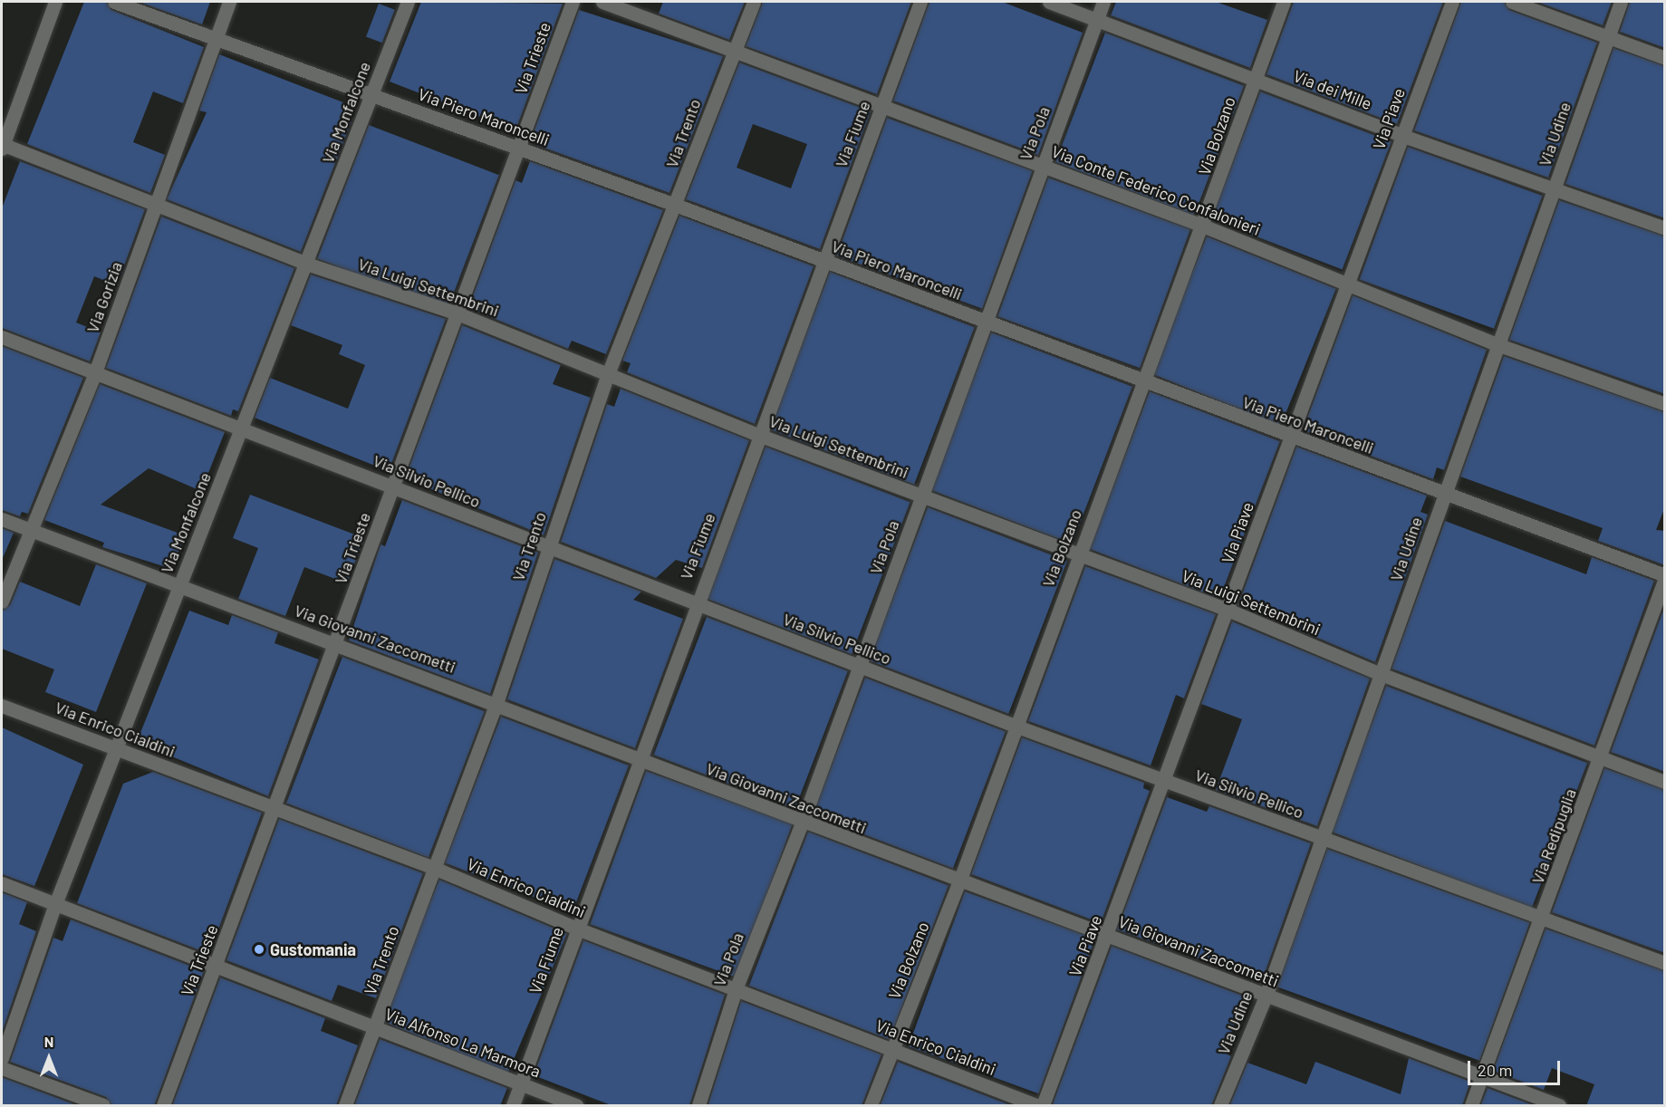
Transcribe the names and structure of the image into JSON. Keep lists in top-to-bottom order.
{
  "streets": {
    "street": [
      "Via Trieste",
      "Via dei Mille",
      "Via Monfalcone",
      "Via Piero Maroncelli",
      "Via Piave",
      "Via Trento",
      "Via Pola",
      "Via Fiume",
      "Via Udine",
      "Via Bolzano",
      "Via Conte Federico Confalonieri",
      "Via Luigi Settembrini",
      "Via Gorizia",
      "Via Silvio Pellico",
      "Via Giovanni Zaccometti",
      "Via Enrico Cialdini",
      "Via Redipuglia",
      "Via Alfonso La Marmora"
    ]
  },
  "crossings": [
    ["Via Trieste", "Via Piero Maroncelli"],
    ["Via Trieste", "Via Luigi Settembrini"],
    ["Via Trieste", "Via Silvio Pellico"],
    ["Via Trieste", "Via Giovanni Zaccometti"],
    ["Via Trieste", "Via Enrico Cialdini"],
    ["Via Trieste", "Via Alfonso La Marmora"],
    ["Via dei Mille", "Via Piave"],
    ["Via dei Mille", "Via Pola"],
    ["Via dei Mille", "Via Udine"],
    ["Via dei Mille", "Via Bolzano"],
    ["Via Monfalcone", "Via Piero Maroncelli"],
    ["Via Monfalcone", "Via Luigi Settembrini"],
    ["Via Monfalcone", "Via Silvio Pellico"],
    ["Via Monfalcone", "Via Giovanni Zaccometti"],
    ["Via Monfalcone", "Via Enrico Cialdini"],
    ["Via Monfalcone", "Via Alfonso La Marmora"],
    ["Via Piero Maroncelli", "Via Piave"],
    ["Via Piero Maroncelli", "Via Trento"],
    ["Via Piero Maroncelli", "Via Pola"],
    ["Via Piero Maroncelli", "Via Fiume"],
    ["Via Piero Maroncelli", "Via Udine"],
    ["Via Piero Maroncelli", "Via Bolzano"],
    ["Via Piero Maroncelli", "Via Gorizia"],
    ["Via Piero Maroncelli", "Via Redipuglia"],
    ["Via Piave", "Via Conte Federico Confalonieri"],
    ["Via Piave", "Via Luigi Settembrini"],
    ["Via Piave", "Via Silvio Pellico"],
    ["Via Piave", "Via Giovanni Zaccometti"],
    ["Via Trento", "Via Conte Federico Confalonieri"],
    ["Via Trento", "Via Luigi Settembrini"],
    ["Via Trento", "Via Silvio Pellico"],
    ["Via Trento", "Via Giovanni Zaccometti"],
    ["Via Trento", "Via Enrico Cialdini"],
    ["Via Trento", "Via Alfonso La Marmora"],
    ["Via Pola", "Via Conte Federico Confalonieri"],
    ["Via Pola", "Via Luigi Settembrini"],
    ["Via Pola", "Via Silvio Pellico"],
    ["Via Pola", "Via Giovanni Zaccometti"],
    ["Via Pola", "Via Enrico Cialdini"],
    ["Via Fiume", "Via Conte Federico Confalonieri"],
    ["Via Fiume", "Via Luigi Settembrini"],
    ["Via Fiume", "Via Silvio Pellico"],
    ["Via Fiume", "Via Giovanni Zaccometti"],
    ["Via Fiume", "Via Enrico Cialdini"],
    ["Via Fiume", "Via Alfonso La Marmora"],
    ["Via Udine", "Via Conte Federico Confalonieri"],
    ["Via Udine", "Via Luigi Settembrini"],
    ["Via Udine", "Via Silvio Pellico"],
    ["Via Udine", "Via Giovanni Zaccometti"],
    ["Via Bolzano", "Via Conte Federico Confalonieri"],
    ["Via Bolzano", "Via Luigi Settembrini"],
    ["Via Bolzano", "Via Silvio Pellico"],
    ["Via Bolzano", "Via Giovanni Zaccometti"],
    ["Via Bolzano", "Via Enrico Cialdini"],
    ["Via Luigi Settembrini", "Via Gorizia"],
    ["Via Luigi Settembrini", "Via Redipuglia"],
    ["Via Gorizia", "Via Silvio Pellico"],
    ["Via Gorizia", "Via Giovanni Zaccometti"],
    ["Via Silvio Pellico", "Via Redipuglia"],
    ["Via Giovanni Zaccometti", "Via Redipuglia"]
  ],
  "places": ["Gustomania"],
  "scale_bar": "20 m",
  "north": "top"
}
